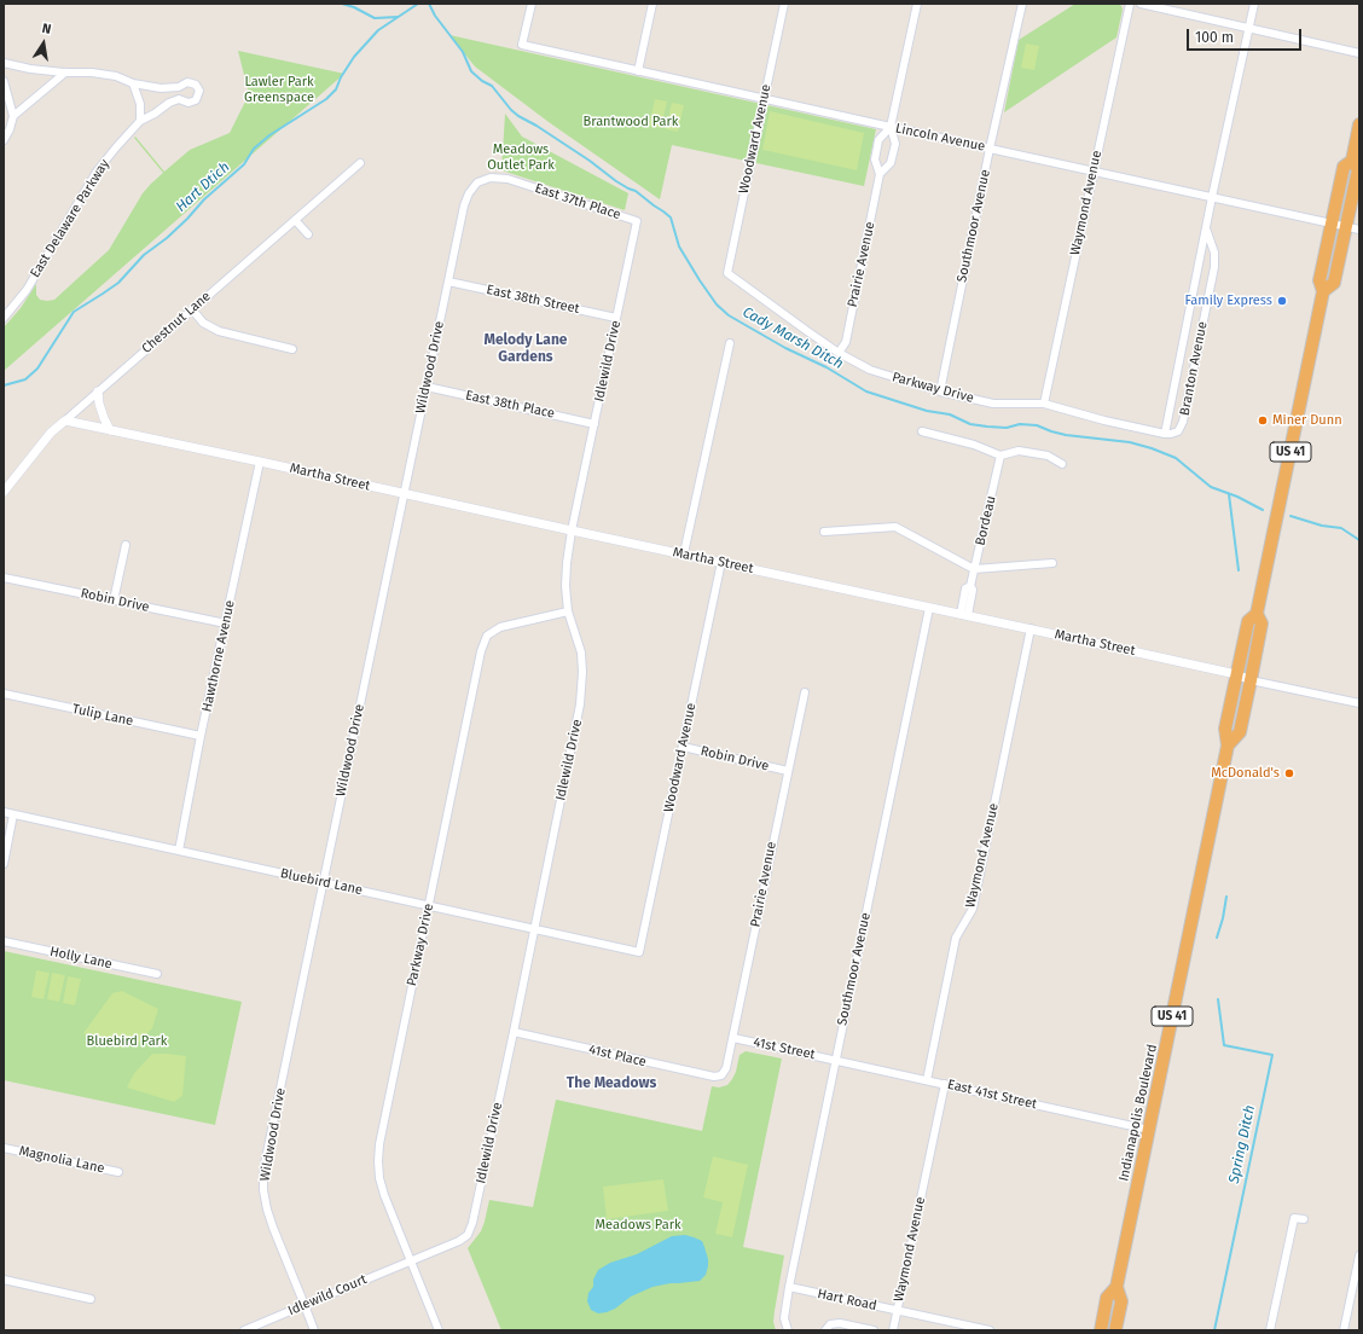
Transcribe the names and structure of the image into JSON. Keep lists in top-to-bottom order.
{
  "streets": {
    "highway": ["US 41", "Indianapolis Boulevard"],
    "street": [
      "Lincoln Avenue",
      "Woodward Avenue",
      "East 37th Place",
      "Waymond Avenue",
      "East Delaware Parkway",
      "Southmoor Avenue",
      "Prairie Avenue",
      "East 38th Street",
      "Chestnut Lane",
      "Idlewild Drive",
      "Wildwood Drive",
      "Branton Avenue",
      "Parkway Drive",
      "East 38th Place",
      "Martha Street",
      "Bordeau",
      "Robin Drive",
      "Hawthorne Avenue",
      "Tulip Lane",
      "Bluebird Lane",
      "Holly Lane",
      "41st Street",
      "41st Place",
      "East 41st Street",
      "Magnolia Lane",
      "Idlewild Court",
      "Hart Road"
    ]
  },
  "crossings": [
    ["Lincoln Avenue", "Woodward Avenue"],
    ["Lincoln Avenue", "Waymond Avenue"],
    ["Lincoln Avenue", "Southmoor Avenue"],
    ["Lincoln Avenue", "Prairie Avenue"],
    ["Lincoln Avenue", "Branton Avenue"],
    ["Lincoln Avenue", "Indianapolis Boulevard"],
    ["Woodward Avenue", "Parkway Drive"],
    ["Woodward Avenue", "Martha Street"],
    ["Woodward Avenue", "Robin Drive"],
    ["Woodward Avenue", "Bluebird Lane"],
    ["East 37th Place", "Idlewild Drive"],
    ["East 37th Place", "Wildwood Drive"],
    ["Waymond Avenue", "Parkway Drive"],
    ["Waymond Avenue", "Martha Street"],
    ["Waymond Avenue", "East 41st Street"],
    ["Waymond Avenue", "Hart Road"],
    ["Southmoor Avenue", "Parkway Drive"],
    ["Southmoor Avenue", "Martha Street"],
    ["Southmoor Avenue", "41st Street"],
    ["Southmoor Avenue", "East 41st Street"],
    ["Southmoor Avenue", "Hart Road"],
    ["Prairie Avenue", "Parkway Drive"],
    ["Prairie Avenue", "Robin Drive"],
    ["Prairie Avenue", "41st Street"],
    ["Prairie Avenue", "41st Place"],
    ["East 38th Street", "Idlewild Drive"],
    ["East 38th Street", "Wildwood Drive"],
    ["Chestnut Lane", "Martha Street"],
    ["Idlewild Drive", "Parkway Drive"],
    ["Idlewild Drive", "East 38th Place"],
    ["Idlewild Drive", "Martha Street"],
    ["Idlewild Drive", "Bluebird Lane"],
    ["Idlewild Drive", "41st Place"],
    ["Idlewild Drive", "Idlewild Court"],
    ["Wildwood Drive", "East 38th Place"],
    ["Wildwood Drive", "Martha Street"],
    ["Wildwood Drive", "Bluebird Lane"],
    ["Wildwood Drive", "Idlewild Court"],
    ["Branton Avenue", "Parkway Drive"],
    ["Parkway Drive", "Bluebird Lane"],
    ["Parkway Drive", "Idlewild Court"],
    ["Martha Street", "Bordeau"],
    ["Martha Street", "Hawthorne Avenue"],
    ["Martha Street", "Indianapolis Boulevard"],
    ["Robin Drive", "Hawthorne Avenue"],
    ["Hawthorne Avenue", "Tulip Lane"],
    ["Hawthorne Avenue", "Bluebird Lane"],
    ["41st Street", "East 41st Street"],
    ["East 41st Street", "Indianapolis Boulevard"]
  ],
  "districts": ["Melody Lane Gardens", "The Meadows"],
  "water": ["Hart Dtich", "Cady Marsh Ditch", "Spring Ditch"],
  "parks": [
    "Lawler Park Greenspace",
    "Brantwood Park",
    "Meadows Outlet Park",
    "Bluebird Park",
    "Meadows Park"
  ],
  "places": ["Family Express", "Miner Dunn", "McDonald's"],
  "scale_bar": "100 m",
  "north": "top"
}
